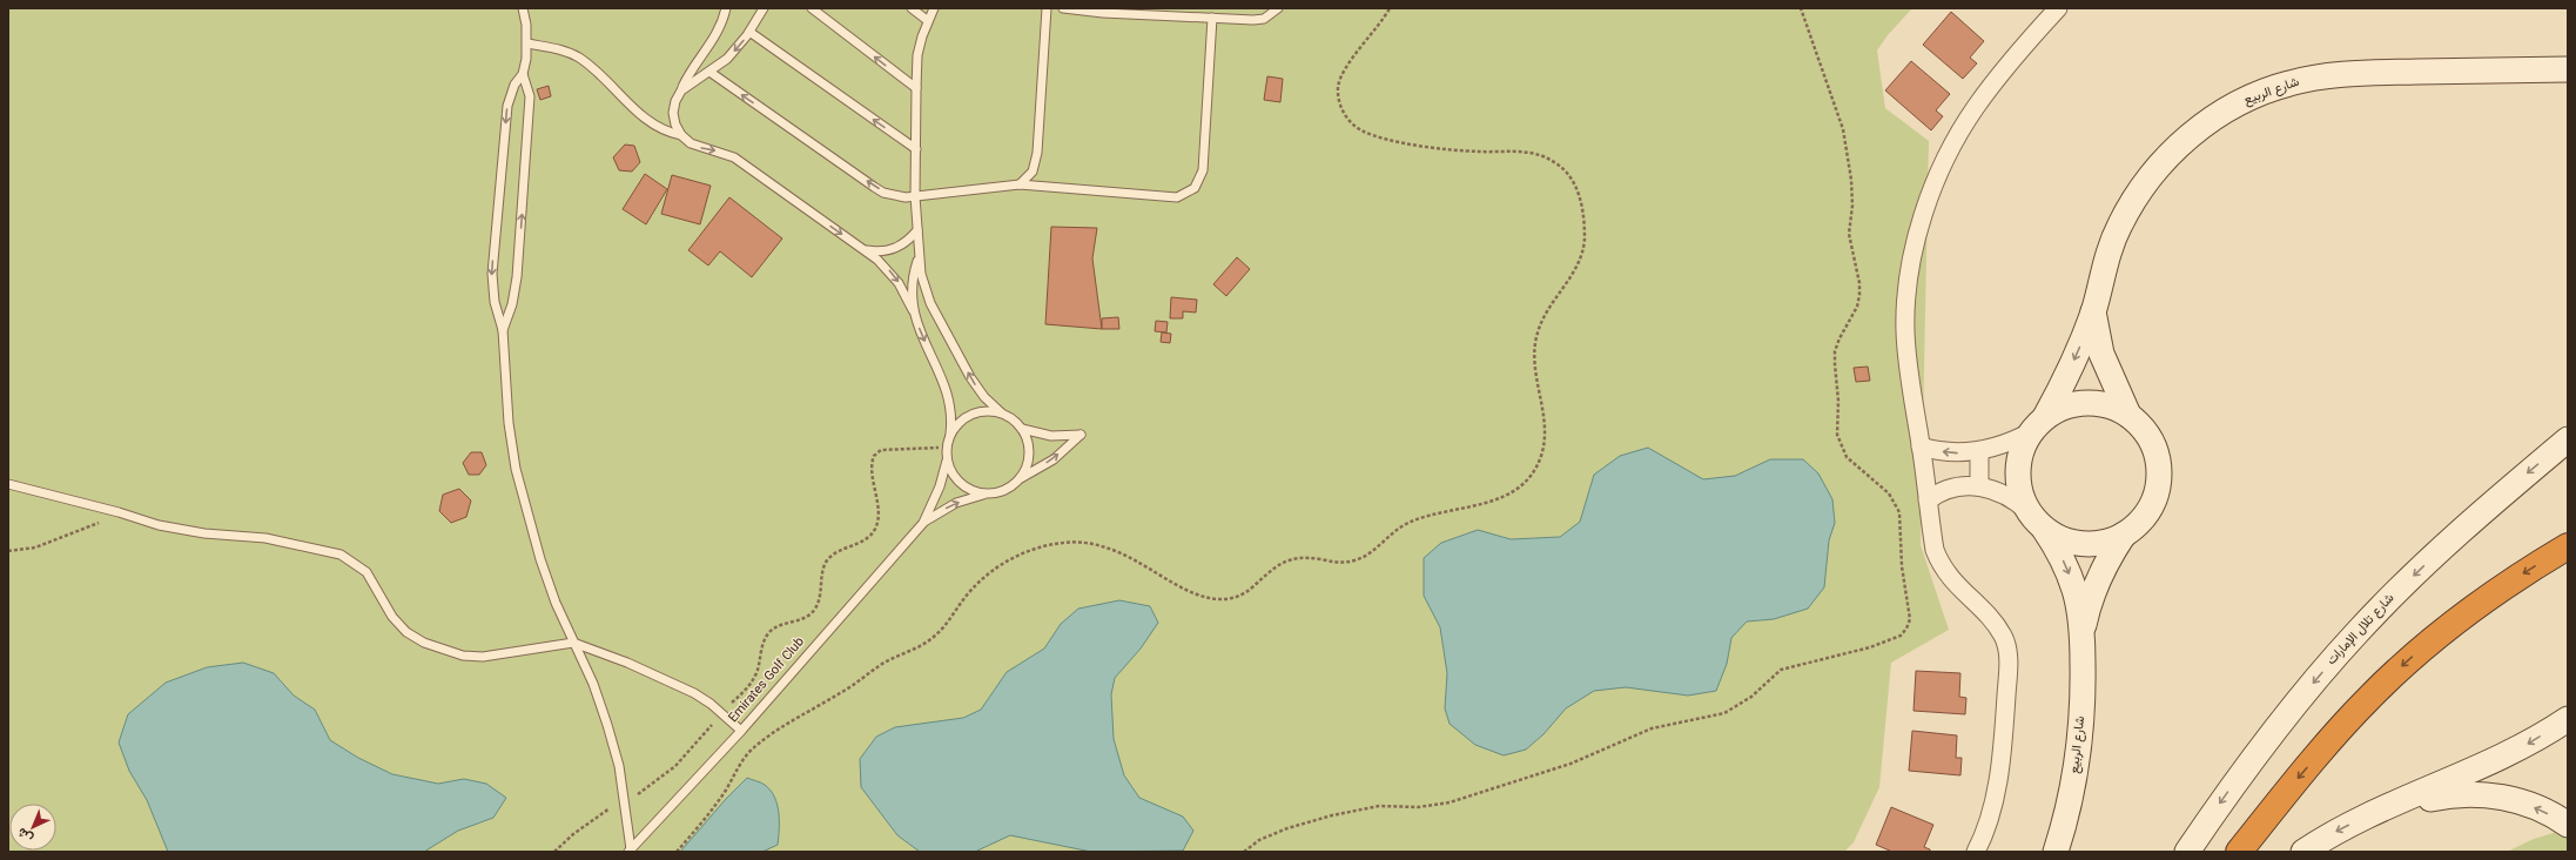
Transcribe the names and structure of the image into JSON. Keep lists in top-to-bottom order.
{
  "streets": {
    "main road": ["شارع الربيع", "شارع تلال الإمارات"],
    "lane": ["Emirates Golf Club"]
  },
  "north": "bottom left"
}
